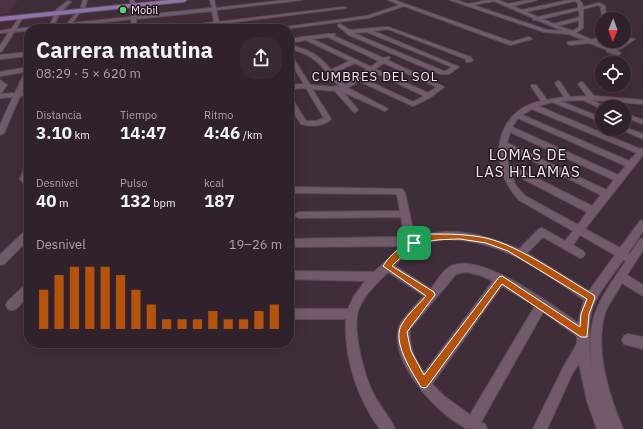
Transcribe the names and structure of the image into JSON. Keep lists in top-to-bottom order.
{
  "districts": ["CUMBRES DEL SOL", "LOMAS DE LAS HILAMAS"],
  "places": ["Mobil"],
  "north": "bottom",
  "page": {
    "heading": ["Carrera matutina", "08:29 · 5 × 620 m"],
    "stats": [
      ["Distancia", "3.10 km"],
      ["Tiempo", "14:47"],
      ["Ritmo", "4:46 /km"],
      ["Desnivel", "40 m"],
      ["Pulso", "132 bpm"],
      ["kcal", "187"]
    ],
    "chart": ["Desnivel", "19–26 m"]
  }
}
